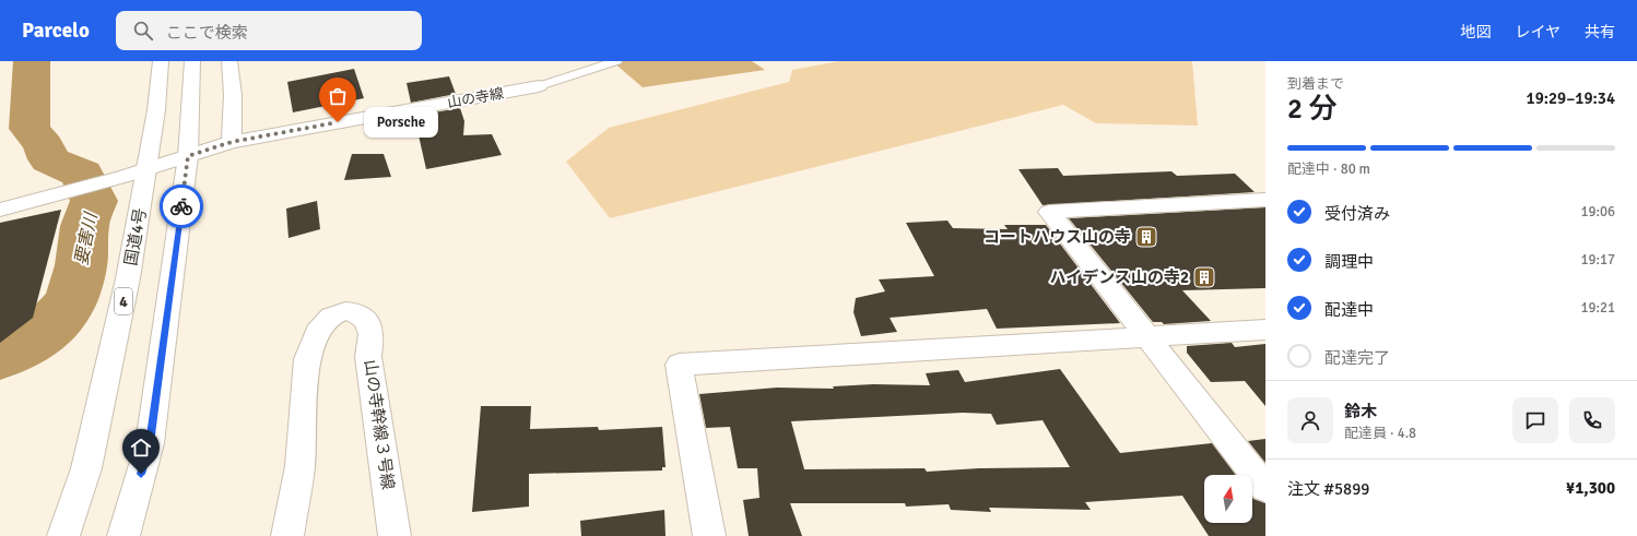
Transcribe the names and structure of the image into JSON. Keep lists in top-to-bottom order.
{
  "streets": {
    "main road": [
      "山の寺線",
      "国道4号",
      "4",
      "山の寺幹線３号線"
    ]
  },
  "crossings": [
    ["山の寺線", "国道4号"]
  ],
  "water": ["要害川"],
  "places": {
    "other": ["Porsche"],
    "building": ["コートハウス山の寺", "ハイデンス山の寺2"]
  },
  "north": "top",
  "page": {
    "header": "Parcelo",
    "search": "ここで検索",
    "nav": ["地図", "レイヤ", "共有"],
    "heading": ["2 分", "到着まで", "19:29–19:34"],
    "panel": [
      "鈴木",
      "配達員 · 4.8",
      "注文 #5899",
      "¥1,300"
    ],
    "bubble": "Porsche",
    "bar": "配達中 · 80 m",
    "list": [
      ["受付済み", "19:06"],
      ["調理中", "19:17"],
      ["配達中", "19:21"],
      "配達完了"
    ]
  }
}
